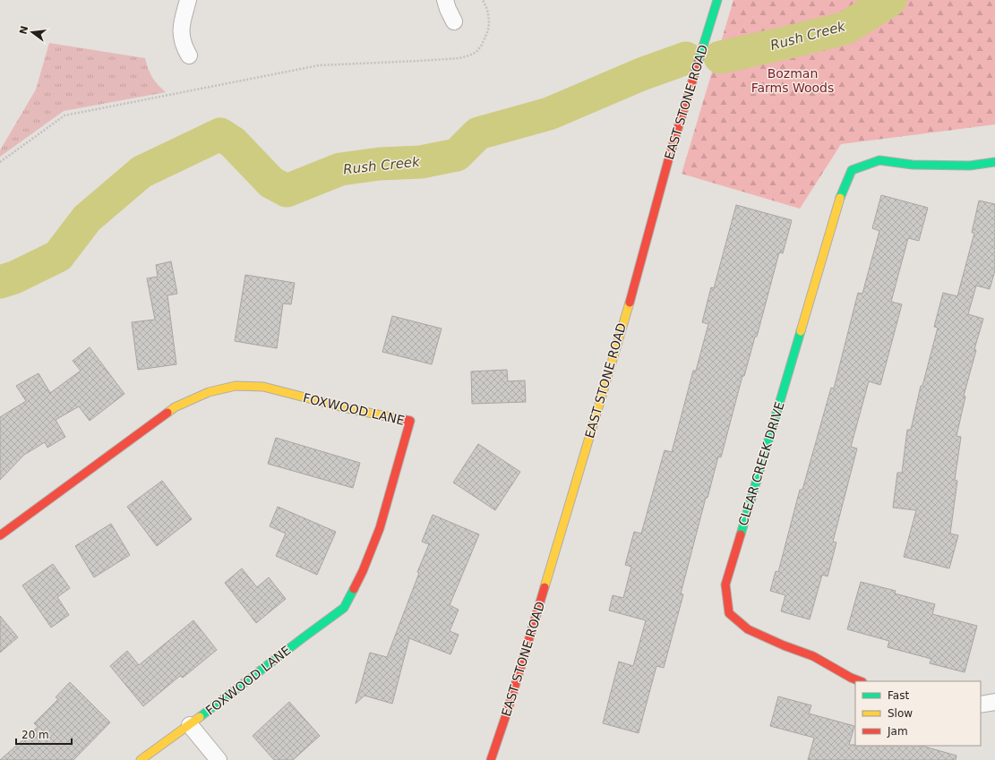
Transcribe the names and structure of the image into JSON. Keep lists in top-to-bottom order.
{
  "streets": {
    "street": ["EAST STONE ROAD", "FOXWOOD LANE", "CLEAR CREEK DRIVE"]
  },
  "water": ["Rush Creek"],
  "parks": ["Bozman Farms Woods"],
  "legend": ["Fast", "Slow", "Jam"],
  "scale_bar": "20 m",
  "north": "left"
}
